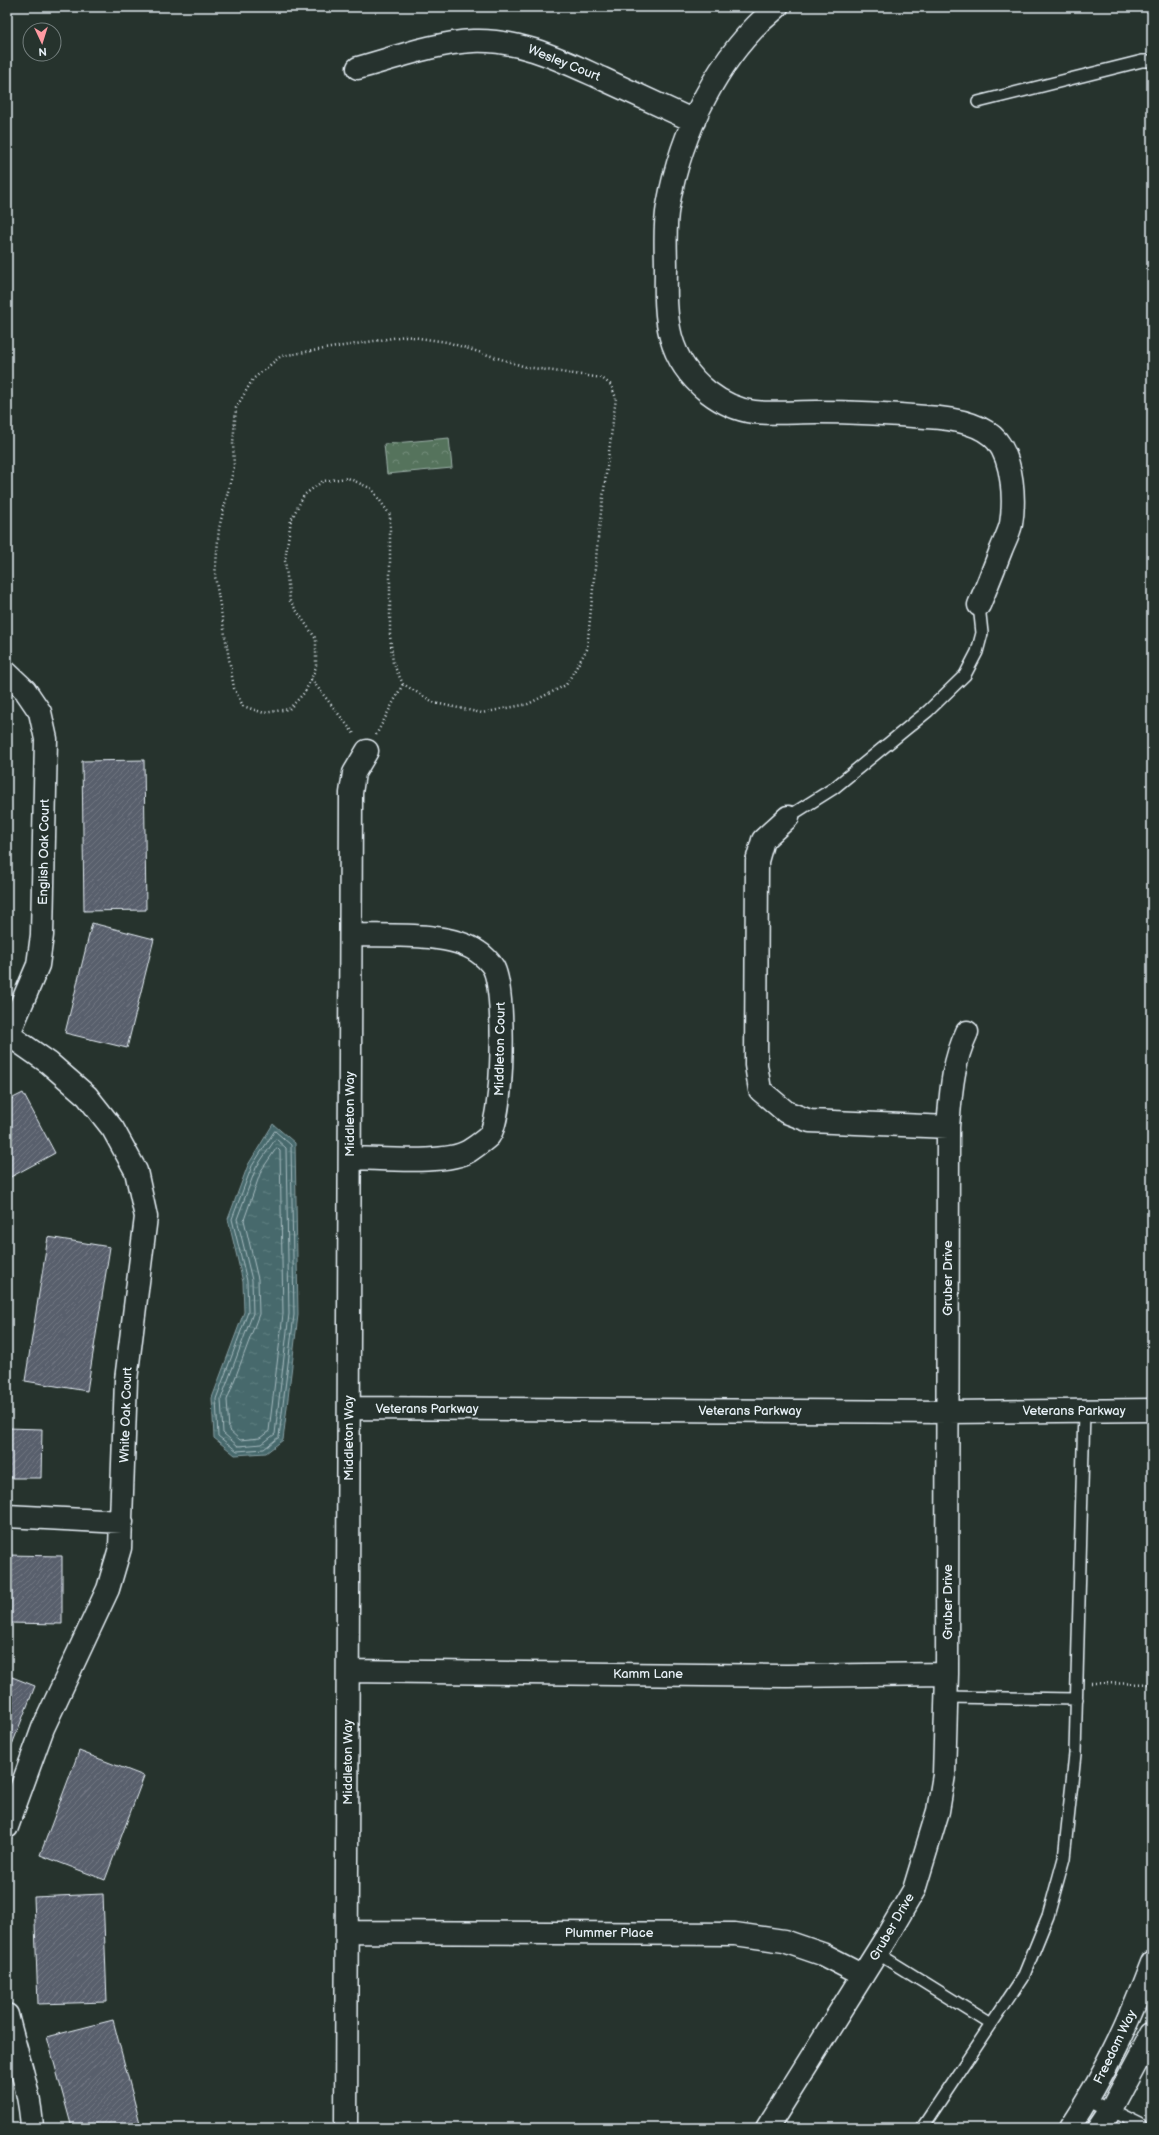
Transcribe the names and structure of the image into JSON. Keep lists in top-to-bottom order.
{
  "streets": {
    "street": [
      "Wesley Court",
      "English Oak Court",
      "Middleton Court",
      "Middleton Way",
      "Gruber Drive",
      "Veterans Parkway",
      "White Oak Court",
      "Kamm Lane",
      "Plummer Place",
      "Freedom Way"
    ]
  },
  "crossings": [
    ["English Oak Court", "White Oak Court"],
    ["Middleton Court", "Middleton Way"],
    ["Middleton Way", "Veterans Parkway"],
    ["Middleton Way", "Kamm Lane"],
    ["Middleton Way", "Plummer Place"],
    ["Gruber Drive", "Veterans Parkway"],
    ["Gruber Drive", "Kamm Lane"],
    ["Gruber Drive", "Plummer Place"]
  ],
  "north": "bottom"
}
